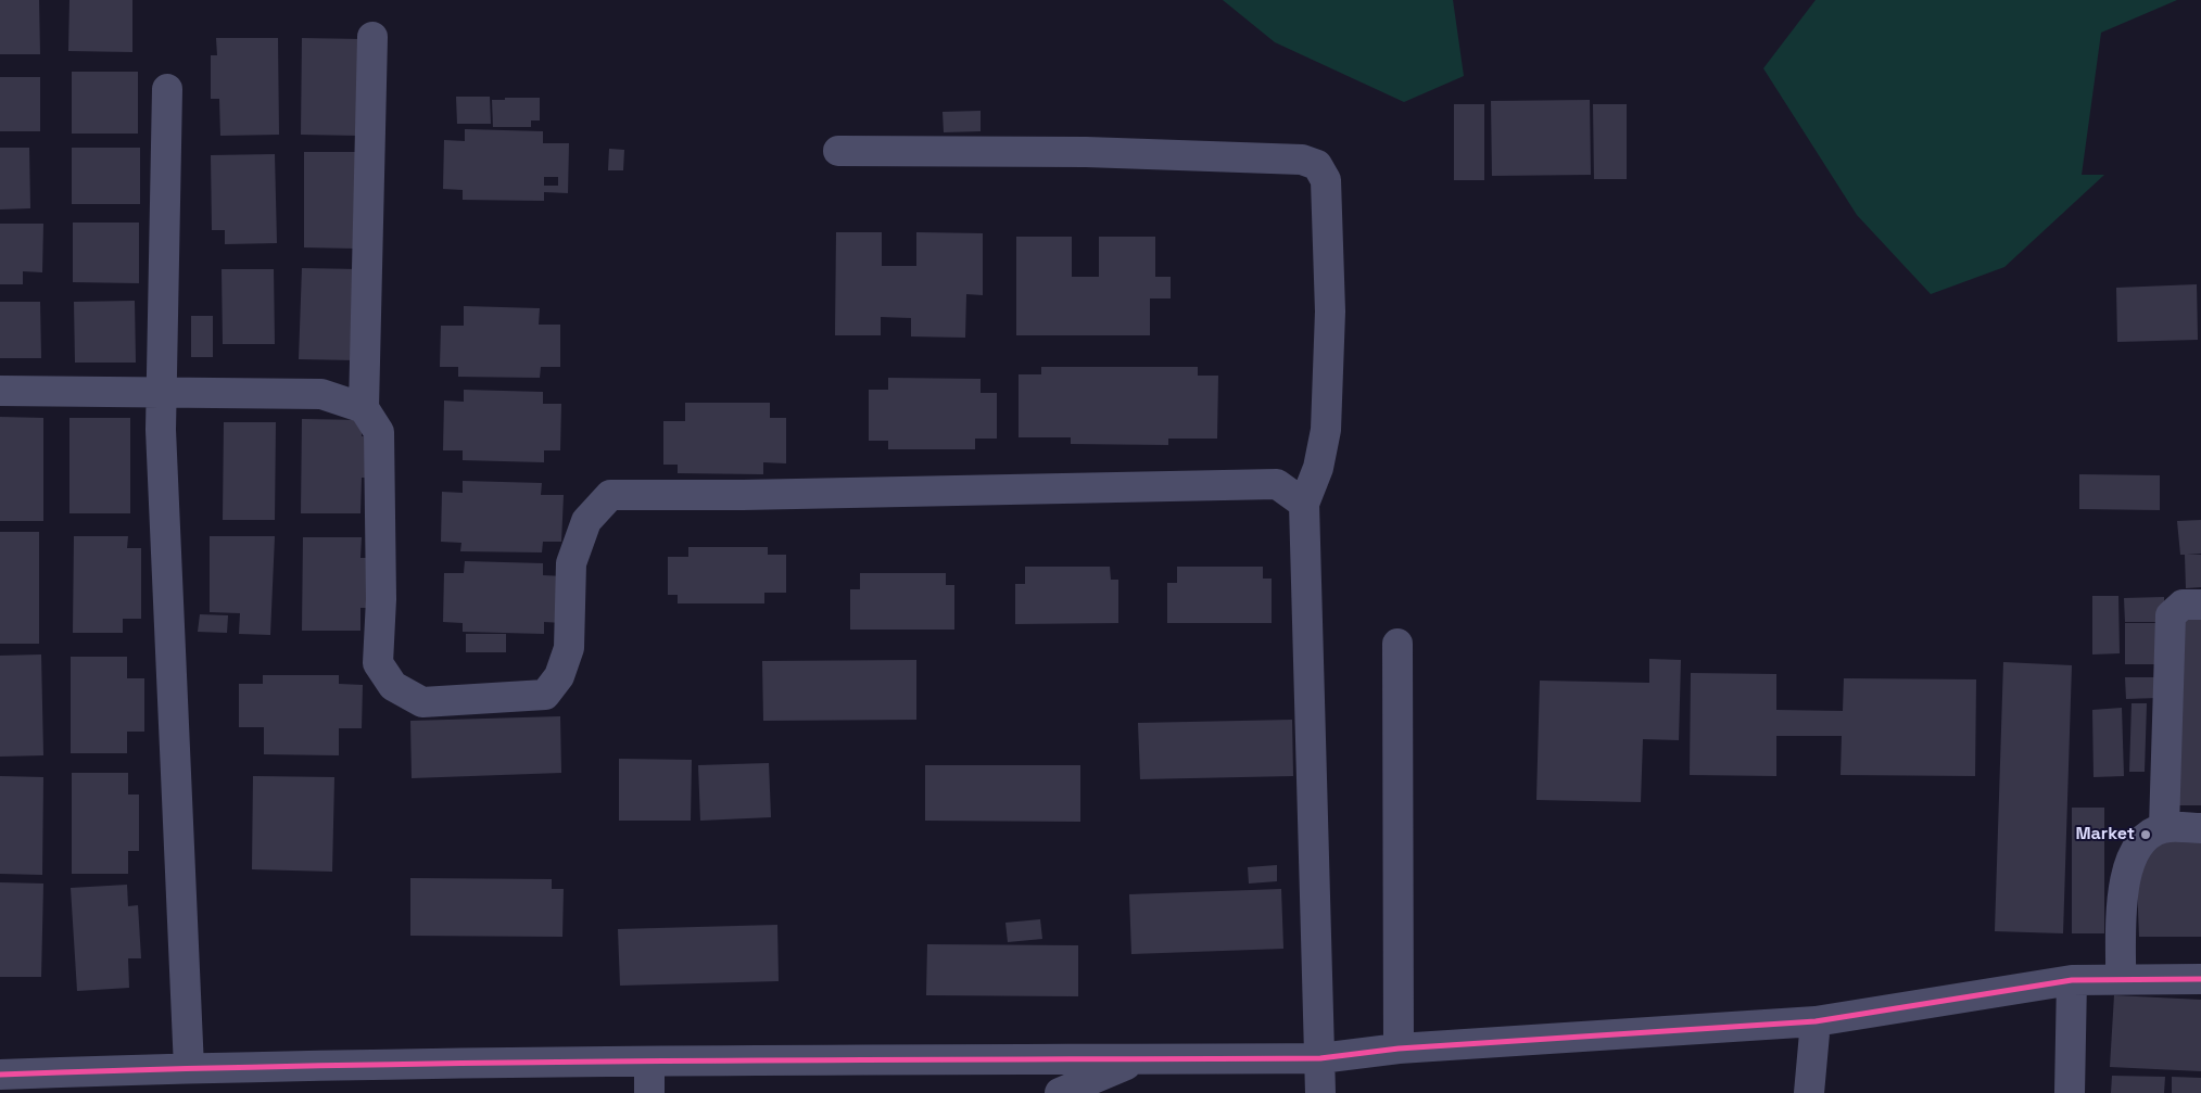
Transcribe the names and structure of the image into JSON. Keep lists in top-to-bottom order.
{
  "places": ["Market"]
}
